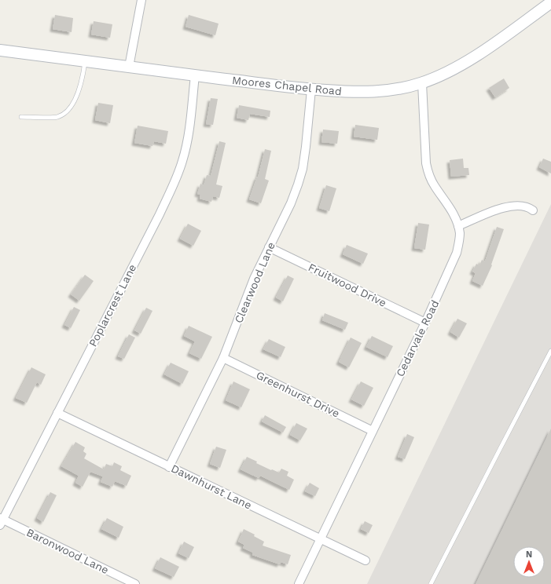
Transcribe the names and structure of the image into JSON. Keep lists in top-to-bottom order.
{
  "streets": {
    "main road": ["Moores Chapel Road"],
    "street": [
      "Clearwood Lane",
      "Fruitwood Drive",
      "Poplarcrest Lane",
      "Cedarvale Road",
      "Greenhurst Drive",
      "Dawnhurst Lane",
      "Baronwood Lane"
    ]
  },
  "crossings": [
    ["Moores Chapel Road", "Clearwood Lane"],
    ["Moores Chapel Road", "Poplarcrest Lane"],
    ["Moores Chapel Road", "Cedarvale Road"],
    ["Clearwood Lane", "Fruitwood Drive"],
    ["Clearwood Lane", "Greenhurst Drive"],
    ["Clearwood Lane", "Dawnhurst Lane"],
    ["Fruitwood Drive", "Cedarvale Road"],
    ["Poplarcrest Lane", "Dawnhurst Lane"],
    ["Poplarcrest Lane", "Baronwood Lane"],
    ["Cedarvale Road", "Greenhurst Drive"],
    ["Cedarvale Road", "Dawnhurst Lane"]
  ],
  "north": "top"
}
